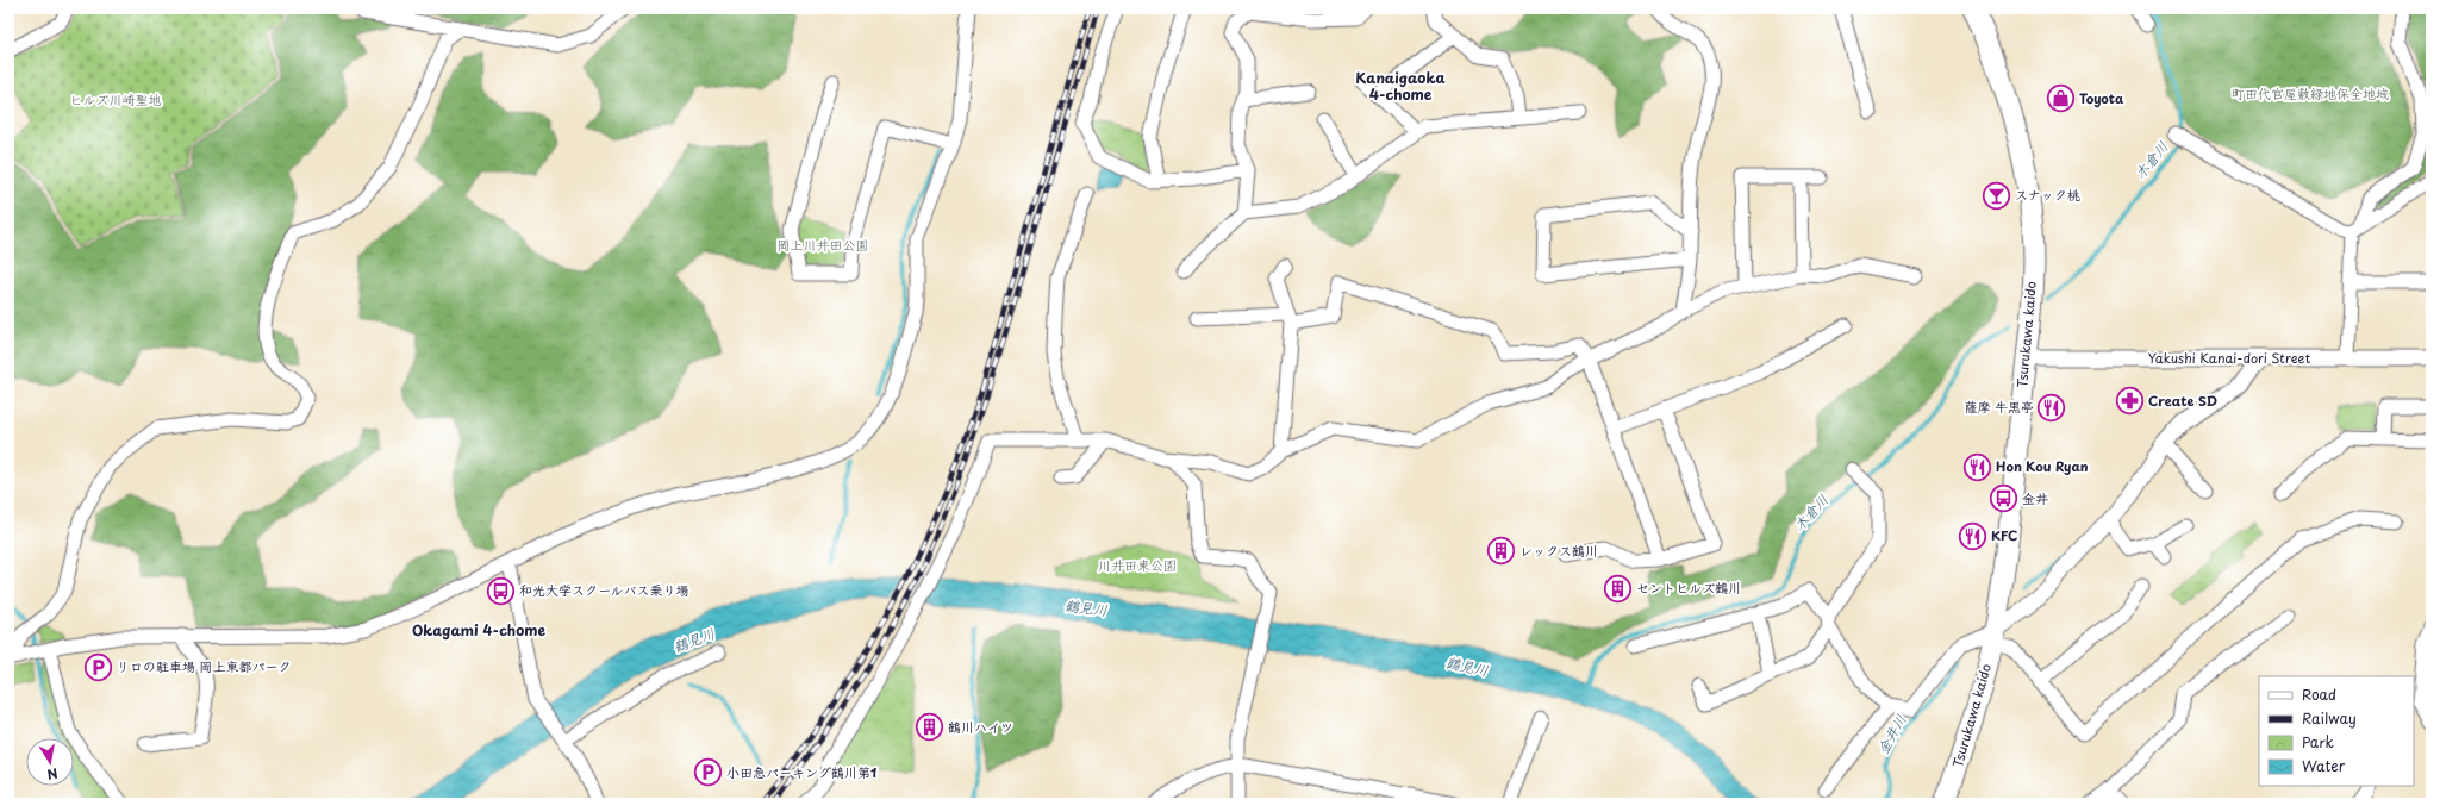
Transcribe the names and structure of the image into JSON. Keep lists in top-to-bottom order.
{
  "streets": {
    "main road": ["Tsurukawa kaido"],
    "street": ["Yakushi Kanai-dori Street"]
  },
  "crossings": [
    ["Tsurukawa kaido", "Yakushi Kanai-dori Street"]
  ],
  "districts": ["Kanaigaoka 4-chome", "Okagami 4-chome"],
  "water": ["木倉川", "鶴見川", "金井川"],
  "parks": [
    "町田代官屋敷緑地保全地域",
    "ヒルズ川崎聖地",
    "岡上川井田公園",
    "川井田東公園"
  ],
  "places": {
    "shop": ["Toyota"],
    "bar": ["スナック桃"],
    "pharmacy": ["Create SD"],
    "restaurant": ["薩摩 牛黒亭", "Hon Kou Ryan", "KFC"],
    "bus stop": ["金井", "和光大学スクールバス乗り場"],
    "building": ["レックス鶴川", "セントヒルズ鶴川", "鶴川ハイツ"],
    "parking": ["リロの駐車場 岡上東都パーク", "小田急パーキング鶴川第1"]
  },
  "legend": [
    "Road",
    "Railway",
    "Park",
    "Water"
  ],
  "north": "bottom"
}
